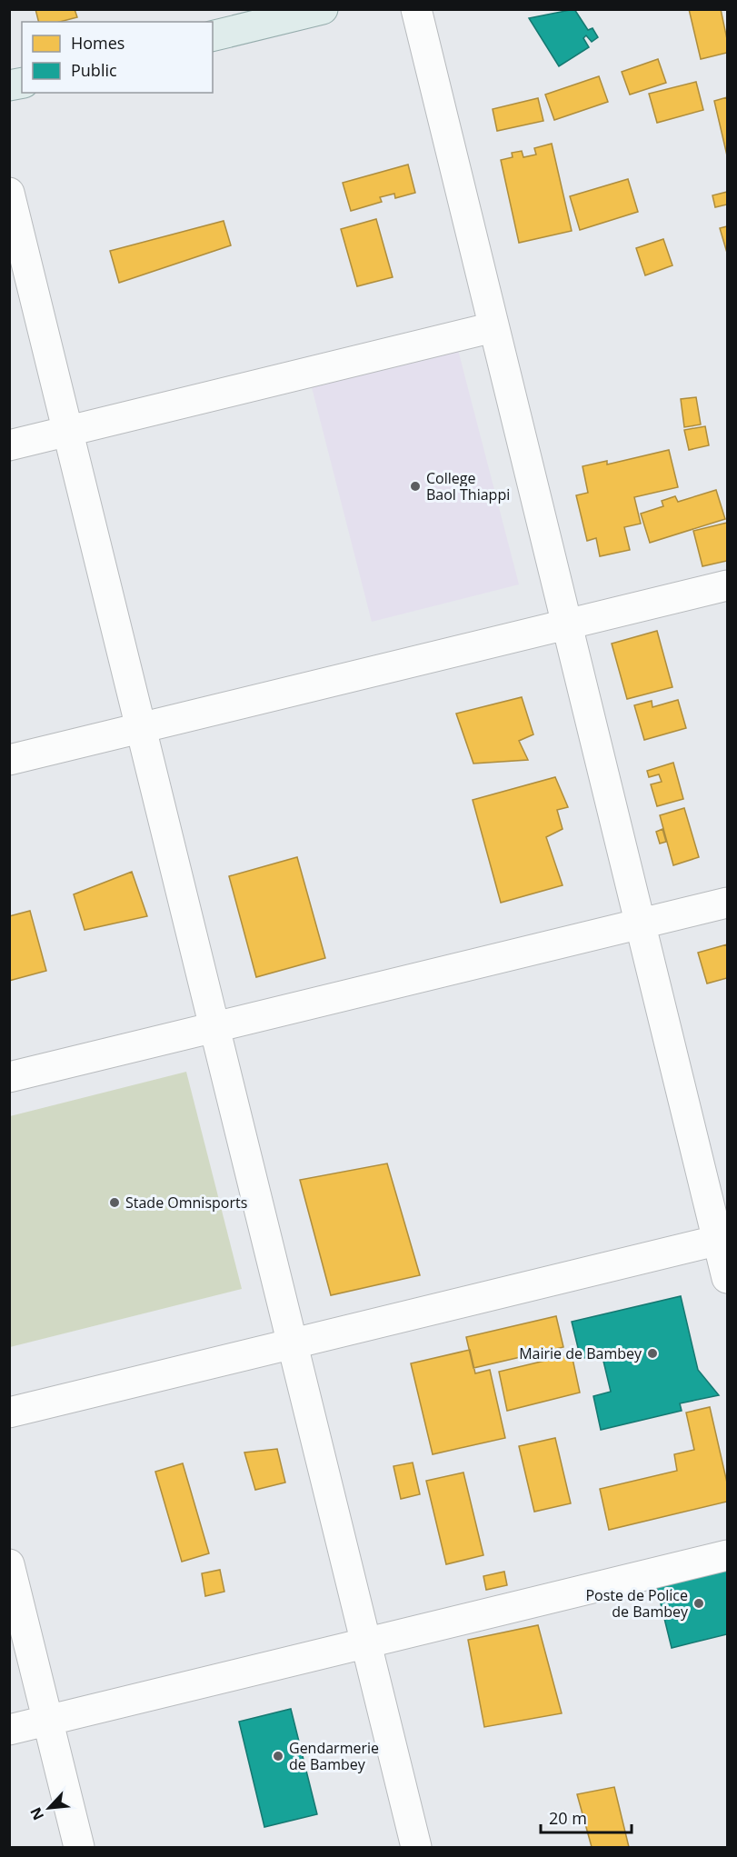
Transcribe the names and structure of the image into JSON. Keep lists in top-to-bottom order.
{
  "places": [
    "College Baol Thiappi",
    "Stade Omnisports",
    "Mairie de Bambey",
    "Poste de Police de Bambey",
    "Gendarmerie de Bambey"
  ],
  "legend": ["Homes", "Public"],
  "scale_bar": "20 m",
  "north": "bottom left"
}
